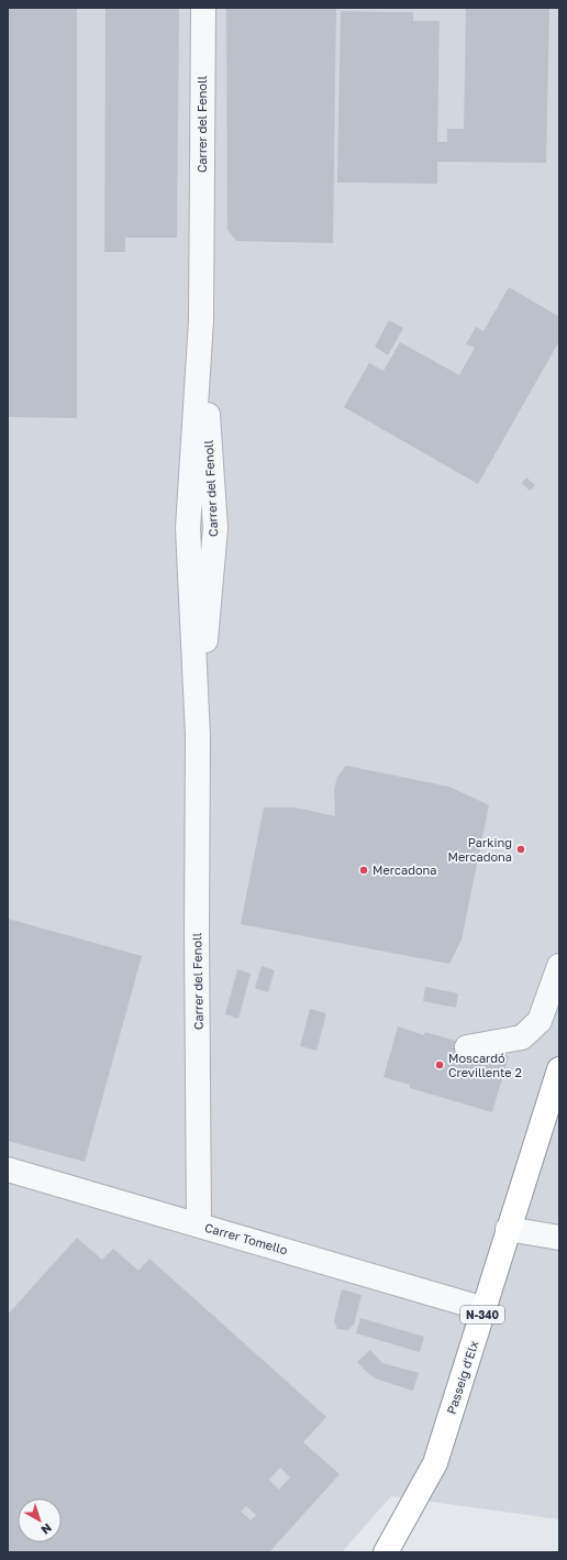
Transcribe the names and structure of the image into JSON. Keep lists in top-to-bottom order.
{
  "streets": {
    "highway": ["N-340", "Passeig d'Elx"],
    "street": ["Carrer del Fenoll", "Carrer Tomello"]
  },
  "crossings": [
    ["Carrer del Fenoll", "Carrer Tomello"],
    ["Carrer Tomello", "Passeig d'Elx"]
  ],
  "places": ["Parking Mercadona", "Mercadona", "Moscardó Crevillente 2"],
  "north": "bottom right"
}
